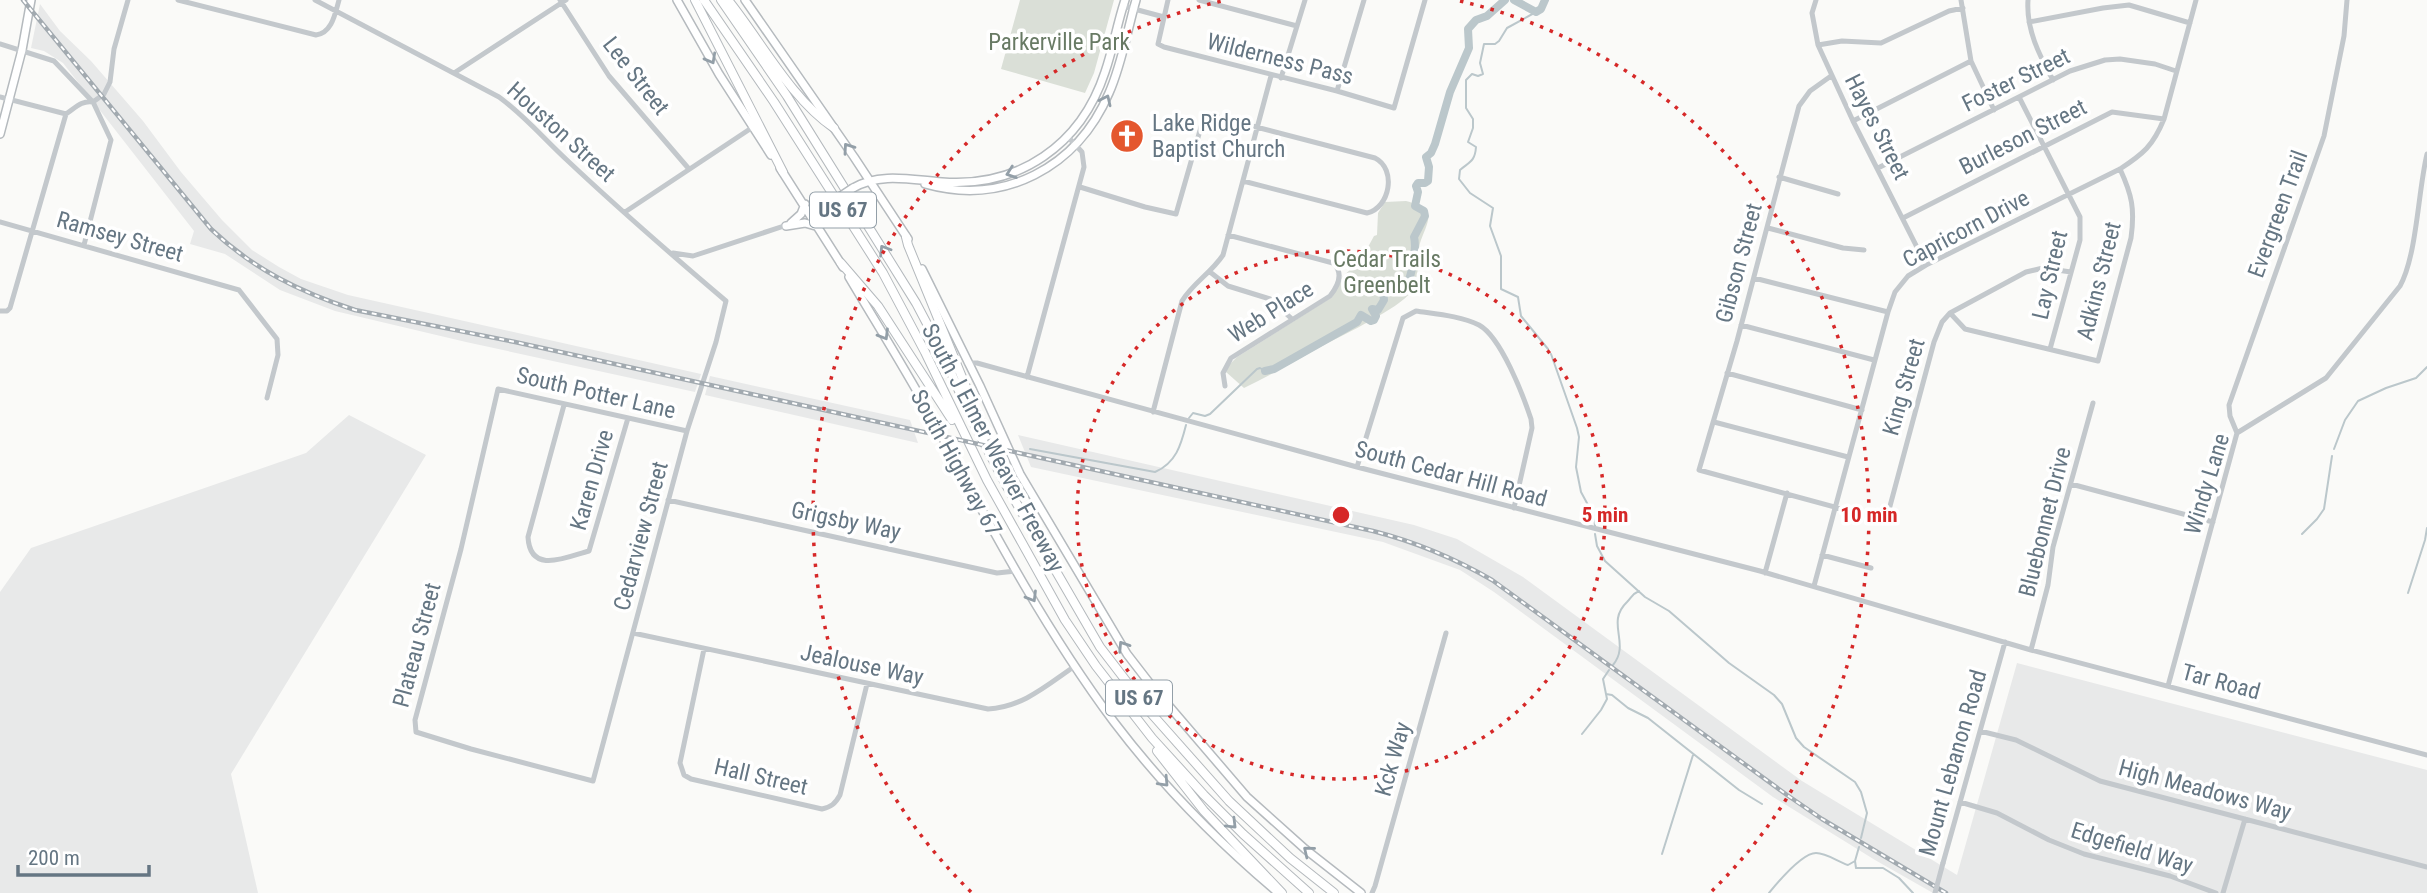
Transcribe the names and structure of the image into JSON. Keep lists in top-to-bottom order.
{
  "streets": {
    "highway": ["US 67", "South J Elmer Weaver Freeway"],
    "main road": ["South Highway 67"],
    "street": [
      "Wilderness Pass",
      "Lee Street",
      "Foster Street",
      "Hayes Street",
      "Houston Street",
      "Burleson Street",
      "Evergreen Trail",
      "Capricorn Drive",
      "Ramsey Street",
      "Gibson Street",
      "Lay Street",
      "Adkins Street",
      "Web Place",
      "King Street",
      "South Potter Lane",
      "South Cedar Hill Road",
      "Karen Drive",
      "Windy Lane",
      "Grigsby Way",
      "Bluebonnet Drive",
      "Cedarview Street",
      "Plateau Street",
      "Jealouse Way",
      "Tar Road",
      "Kck Way",
      "Mount Lebanon Road",
      "Hall Street",
      "High Meadows Way",
      "Edgefield Way"
    ]
  },
  "crossings": [
    ["Foster Street", "Hayes Street"],
    ["Foster Street", "Capricorn Drive"],
    ["Foster Street", "Lay Street"],
    ["Hayes Street", "Burleson Street"],
    ["Hayes Street", "Capricorn Drive"],
    ["Hayes Street", "Gibson Street"],
    ["Houston Street", "Cedarview Street"],
    ["Burleson Street", "Capricorn Drive"],
    ["Burleson Street", "Lay Street"],
    ["Evergreen Trail", "Windy Lane"],
    ["Capricorn Drive", "Lay Street"],
    ["Capricorn Drive", "Adkins Street"],
    ["Capricorn Drive", "King Street"],
    ["Capricorn Drive", "South Cedar Hill Road"],
    ["Lay Street", "Adkins Street"],
    ["South Potter Lane", "Karen Drive"],
    ["South Potter Lane", "Cedarview Street"],
    ["South Potter Lane", "Plateau Street"],
    ["South Highway 67", "Grigsby Way"],
    ["South Highway 67", "Jealouse Way"],
    ["South Cedar Hill Road", "Tar Road"],
    ["South Cedar Hill Road", "Mount Lebanon Road"],
    ["Windy Lane", "Tar Road"],
    ["Grigsby Way", "Cedarview Street"],
    ["Bluebonnet Drive", "Tar Road"],
    ["Cedarview Street", "Plateau Street"],
    ["Cedarview Street", "Jealouse Way"],
    ["Jealouse Way", "Hall Street"],
    ["Tar Road", "Mount Lebanon Road"],
    ["Mount Lebanon Road", "High Meadows Way"],
    ["Mount Lebanon Road", "Edgefield Way"]
  ],
  "parks": ["Parkerville Park", "Cedar Trails Greenbelt"],
  "places": {
    "church": ["Lake Ridge Baptist Church"]
  },
  "scale_bar": "200 m",
  "rings": ["5 min", "10 min"]
}
